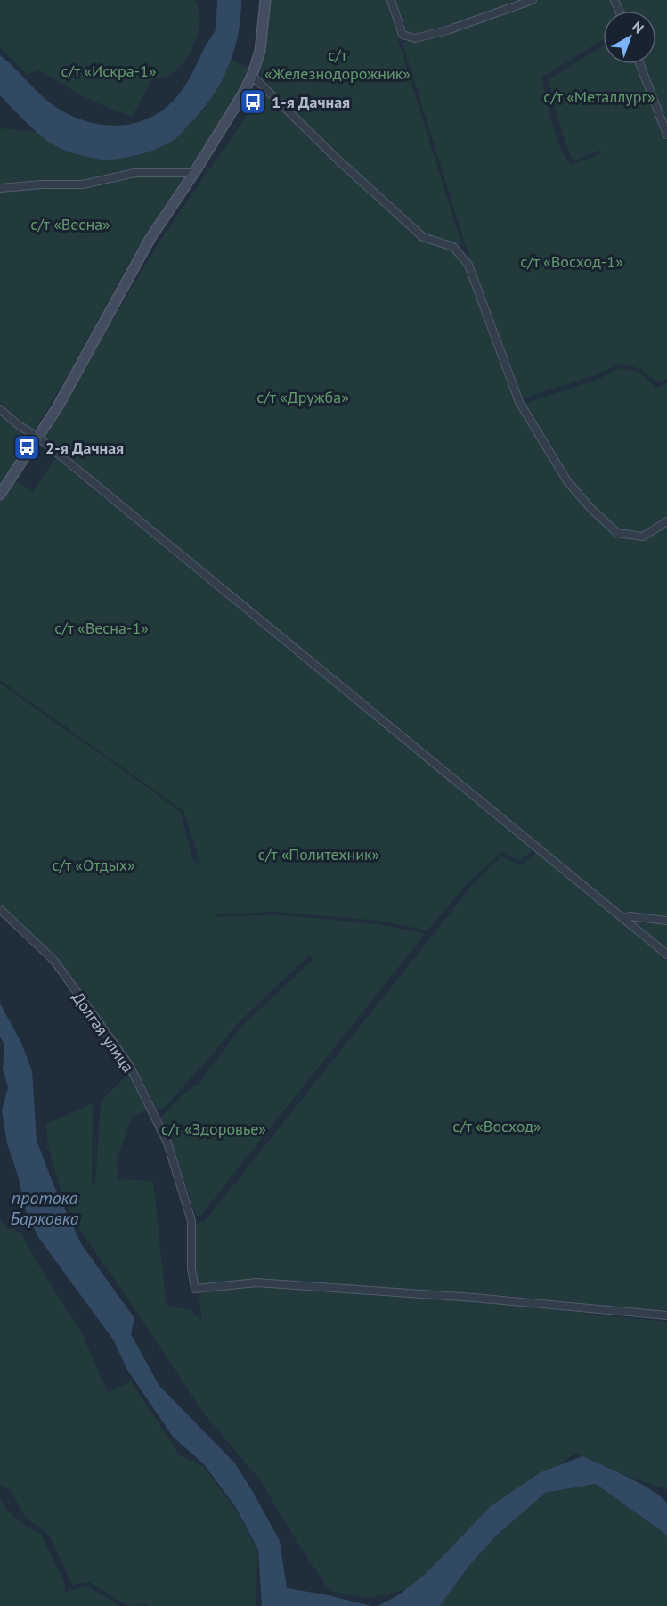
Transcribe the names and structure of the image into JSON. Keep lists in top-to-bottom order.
{
  "streets": {
    "street": ["Долгая улица"]
  },
  "water": ["протока Барковка"],
  "parks": [
    "с/т «Железнодорожник»",
    "с/т «Искра-1»",
    "с/т «Металлург»",
    "с/т «Весна»",
    "с/т «Восход-1»",
    "с/т «Дружба»",
    "с/т «Весна-1»",
    "с/т «Политехник»",
    "с/т «Отдых»",
    "с/т «Восход»",
    "с/т «Здоровье»"
  ],
  "places": {
    "bus stop": ["1-я Дачная", "2-я Дачная"]
  },
  "north": "top right"
}
